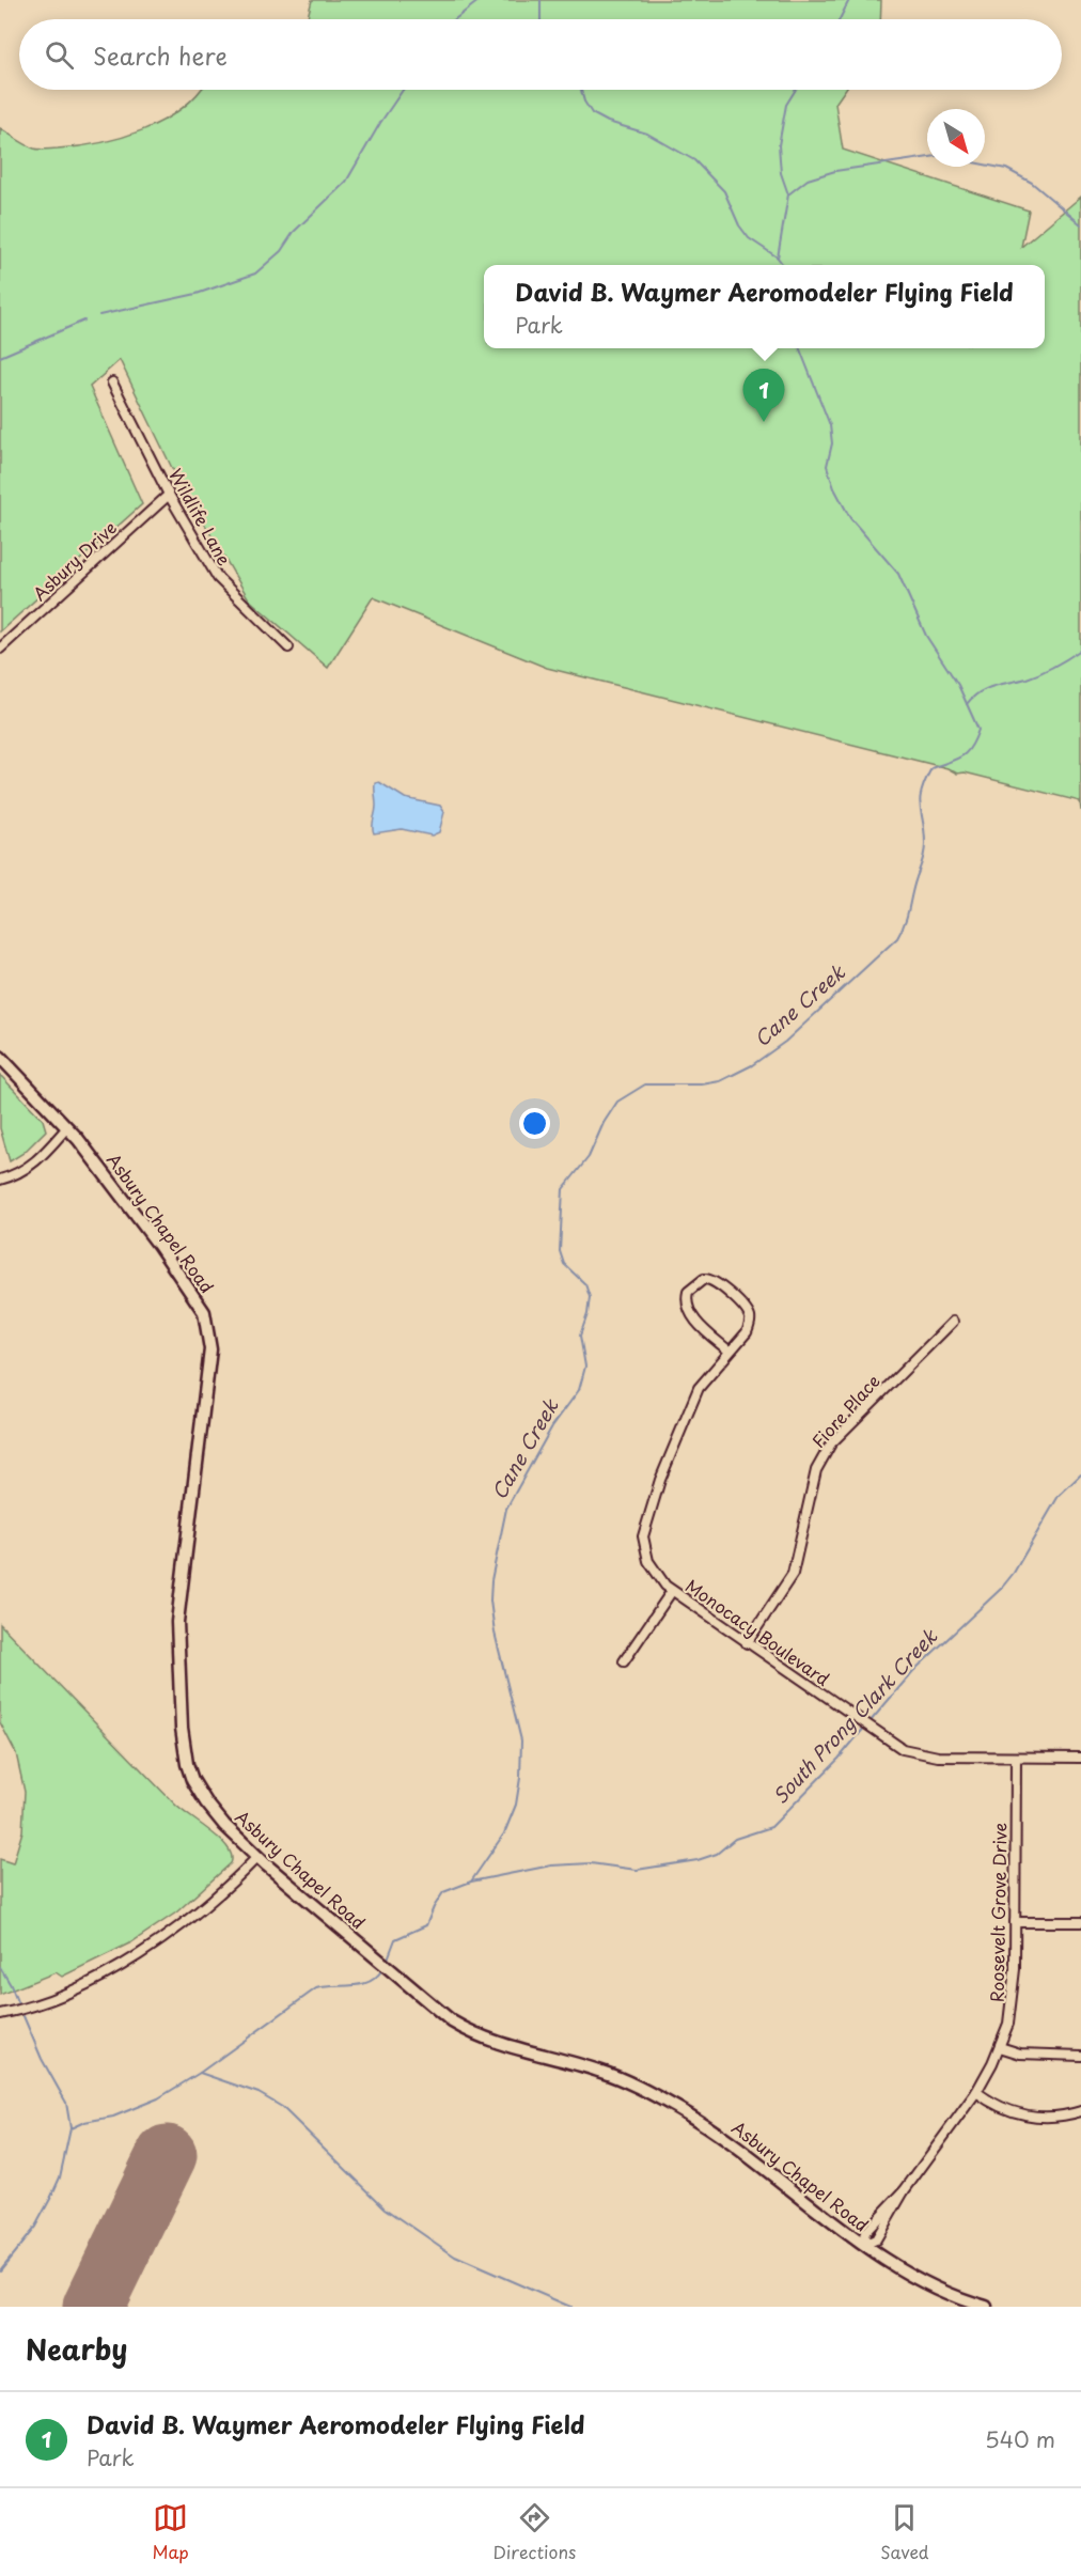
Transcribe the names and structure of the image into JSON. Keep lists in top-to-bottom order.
{
  "streets": {
    "main road": ["Asbury Chapel Road"],
    "street": [
      "Wildlife Lane",
      "Asbury Drive",
      "Fiore Place",
      "Monocacy Boulevard",
      "Roosevelt Grove Drive"
    ]
  },
  "crossings": [
    ["Wildlife Lane", "Asbury Drive"],
    ["Asbury Chapel Road", "Roosevelt Grove Drive"],
    ["Fiore Place", "Monocacy Boulevard"],
    ["Monocacy Boulevard", "Roosevelt Grove Drive"]
  ],
  "water": ["Cane Creek", "South Prong Clark Creek"],
  "north": "bottom right",
  "page": {
    "search": "Search here",
    "popup": ["David B. Waymer Aeromodeler Flying Field", "Park"],
    "pins": "1",
    "heading": "Nearby",
    "list": [
      {
        "mark": "1",
        "name": "David B. Waymer Aeromodeler Flying Field",
        "note": "Park",
        "value": "540 m"
      }
    ],
    "nav": ["Map", "Directions", "Saved"]
  }
}
